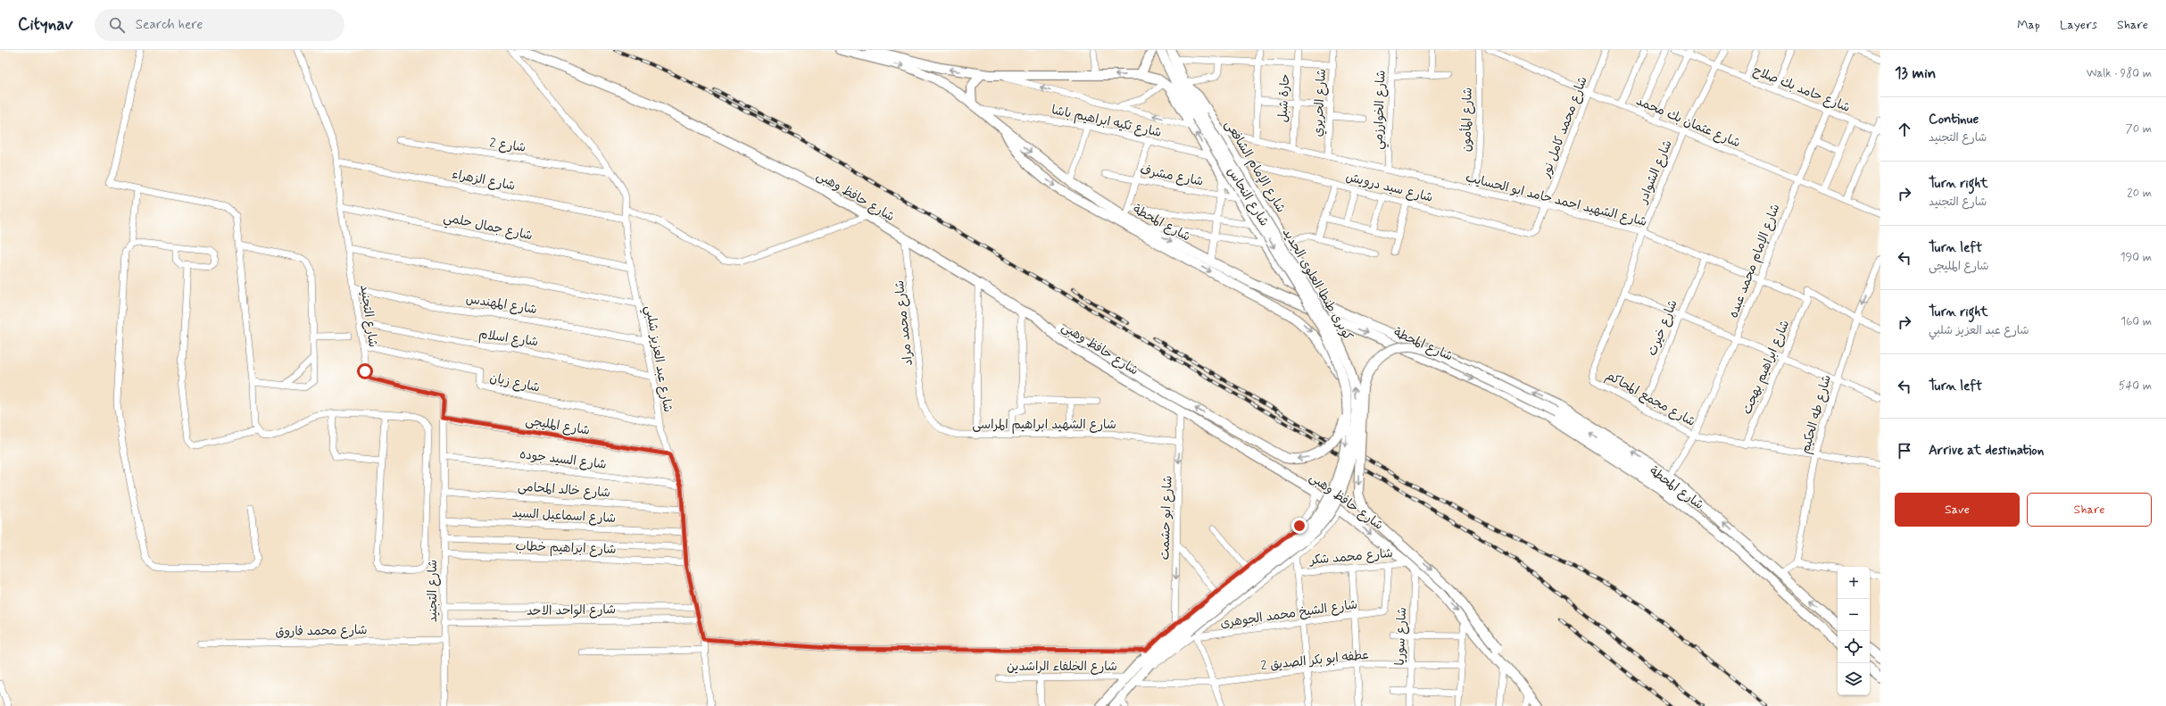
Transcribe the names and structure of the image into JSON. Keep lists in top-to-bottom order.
{
  "streets": {
    "main road": [
      "شارع الإمام الشافعى",
      "شارع حافظ وهبى",
      "شارع النحاس",
      "شارع المحطة",
      "كوبرى طنطا العلوى الجديد"
    ],
    "street": [
      "شارع حامد بك صلاح",
      "حارة شبل",
      "شارع الحريري",
      "شارع الخوارزمي",
      "شارع المأمون",
      "شارع تكيه ابراهيم باشا",
      "شارع عثمان بك محمد",
      "شارع محمد كامل نور",
      "شارع 2",
      "شارع الشوادر",
      "شارع مشرف",
      "شارع الزهراء",
      "شارع سيد درويش",
      "شارع الشهيد احمد حامد ابو الحسايب",
      "شارع جمال حلمي",
      "شارع الإمام محمد عبده",
      "شارع المهندس",
      "شارع التجنيد",
      "شارع محمد مراد",
      "شارع خيرت",
      "شارع اسلام",
      "شارع عبد العزيز شلبي",
      "شارع ابراهيم بهجت",
      "شارع زيان",
      "شارع مجمع المحاكم",
      "شارع طه الحكيم",
      "شارع الشهيد ابراهيم المراسى",
      "شارع المليجى",
      "شارع السيد جوده",
      "شارع خالد المحامى",
      "شارع اسماعيل السيد",
      "شارع ابو حشمت",
      "شارع ابراهيم خطاب",
      "شارع محمد شكر",
      "شارع الواحد الاحد",
      "شارع الشيخ محمد الجوهرى",
      "شارع محمد فاروق",
      "شارع سوريا",
      "عطفه ابو بكر الصديق 2",
      "شارع الخلفاء الراشدين"
    ]
  },
  "crossings": [
    ["شارع حامد بك صلاح", "شارع الشوادر"],
    ["شارع حامد بك صلاح", "شارع الإمام محمد عبده"],
    ["حارة شبل", "شارع الشهيد احمد حامد ابو الحسايب"],
    ["شارع الحريري", "شارع الشهيد احمد حامد ابو الحسايب"],
    ["شارع الخوارزمي", "شارع الشهيد احمد حامد ابو الحسايب"],
    ["شارع المأمون", "شارع الشهيد احمد حامد ابو الحسايب"],
    ["شارع تكيه ابراهيم باشا", "شارع النحاس"],
    ["شارع تكيه ابراهيم باشا", "شارع المحطة"],
    ["شارع عثمان بك محمد", "شارع محمد كامل نور"],
    ["شارع عثمان بك محمد", "شارع الشوادر"],
    ["شارع عثمان بك محمد", "شارع الإمام محمد عبده"],
    ["شارع محمد كامل نور", "شارع سيد درويش"],
    ["شارع محمد كامل نور", "شارع الشهيد احمد حامد ابو الحسايب"],
    ["شارع 2", "شارع عبد العزيز شلبي"],
    ["شارع الإمام الشافعى", "شارع سيد درويش"],
    ["شارع الإمام الشافعى", "شارع النحاس"],
    ["شارع الإمام الشافعى", "شارع الشهيد احمد حامد ابو الحسايب"],
    ["شارع الإمام الشافعى", "شارع المحطة"],
    ["شارع الإمام الشافعى", "كوبرى طنطا العلوى الجديد"],
    ["شارع الشوادر", "شارع الشهيد احمد حامد ابو الحسايب"],
    ["شارع الشوادر", "شارع مجمع المحاكم"],
    ["شارع مشرف", "شارع النحاس"],
    ["شارع الزهراء", "شارع التجنيد"],
    ["شارع الزهراء", "شارع عبد العزيز شلبي"],
    ["شارع حافظ وهبى", "شارع محمد مراد"],
    ["شارع حافظ وهبى", "شارع ابو حشمت"],
    ["شارع حافظ وهبى", "شارع محمد شكر"],
    ["شارع حافظ وهبى", "شارع سوريا"],
    ["شارع النحاس", "شارع المحطة"],
    ["شارع الشهيد احمد حامد ابو الحسايب", "شارع الإمام محمد عبده"],
    ["شارع الشهيد احمد حامد ابو الحسايب", "شارع خيرت"],
    ["شارع الشهيد احمد حامد ابو الحسايب", "شارع ابراهيم بهجت"],
    ["شارع المحطة", "شارع الإمام محمد عبده"],
    ["شارع جمال حلمي", "شارع التجنيد"],
    ["شارع جمال حلمي", "شارع عبد العزيز شلبي"],
    ["شارع الإمام محمد عبده", "شارع مجمع المحاكم"],
    ["كوبرى طنطا العلوى الجديد", "شارع ابو حشمت"],
    ["كوبرى طنطا العلوى الجديد", "شارع الشيخ محمد الجوهرى"],
    ["شارع المهندس", "شارع التجنيد"],
    ["شارع المهندس", "شارع عبد العزيز شلبي"],
    ["شارع التجنيد", "شارع اسلام"],
    ["شارع التجنيد", "شارع زيان"],
    ["شارع التجنيد", "شارع المليجى"],
    ["شارع التجنيد", "شارع السيد جوده"],
    ["شارع التجنيد", "شارع خالد المحامى"],
    ["شارع التجنيد", "شارع اسماعيل السيد"],
    ["شارع التجنيد", "شارع ابراهيم خطاب"],
    ["شارع التجنيد", "شارع الواحد الاحد"],
    ["شارع التجنيد", "شارع محمد فاروق"],
    ["شارع محمد مراد", "شارع الشهيد ابراهيم المراسى"],
    ["شارع خيرت", "شارع مجمع المحاكم"],
    ["شارع اسلام", "شارع عبد العزيز شلبي"],
    ["شارع عبد العزيز شلبي", "شارع زيان"],
    ["شارع عبد العزيز شلبي", "شارع المليجى"],
    ["شارع عبد العزيز شلبي", "شارع السيد جوده"],
    ["شارع عبد العزيز شلبي", "شارع خالد المحامى"],
    ["شارع عبد العزيز شلبي", "شارع اسماعيل السيد"],
    ["شارع عبد العزيز شلبي", "شارع ابراهيم خطاب"],
    ["شارع عبد العزيز شلبي", "شارع الواحد الاحد"],
    ["شارع ابراهيم بهجت", "شارع مجمع المحاكم"],
    ["شارع مجمع المحاكم", "شارع طه الحكيم"],
    ["شارع الشهيد ابراهيم المراسى", "شارع ابو حشمت"],
    ["شارع ابو حشمت", "شارع الشيخ محمد الجوهرى"],
    ["شارع محمد شكر", "شارع الشيخ محمد الجوهرى"],
    ["شارع محمد شكر", "شارع سوريا"],
    ["شارع سوريا", "عطفه ابو بكر الصديق 2"]
  ],
  "one_way": ["شارع ابو حشمت"],
  "page": {
    "header": "Citynav",
    "search": "Search here",
    "nav": ["Map", "Layers", "Share"],
    "heading": ["13 min", "Walk · 980 m"],
    "list": [
      ["Continue", "شارع التجنيد", "70 m"],
      ["Turn right", "شارع التجنيد", "20 m"],
      ["Turn left", "شارع المليجى", "190 m"],
      ["Turn right", "شارع عبد العزيز شلبي", "160 m"],
      ["Turn left", "540 m"],
      "Arrive at destination"
    ],
    "buttons": ["Save", "Share"],
    "map_buttons": ["+", "−"]
  }
}
